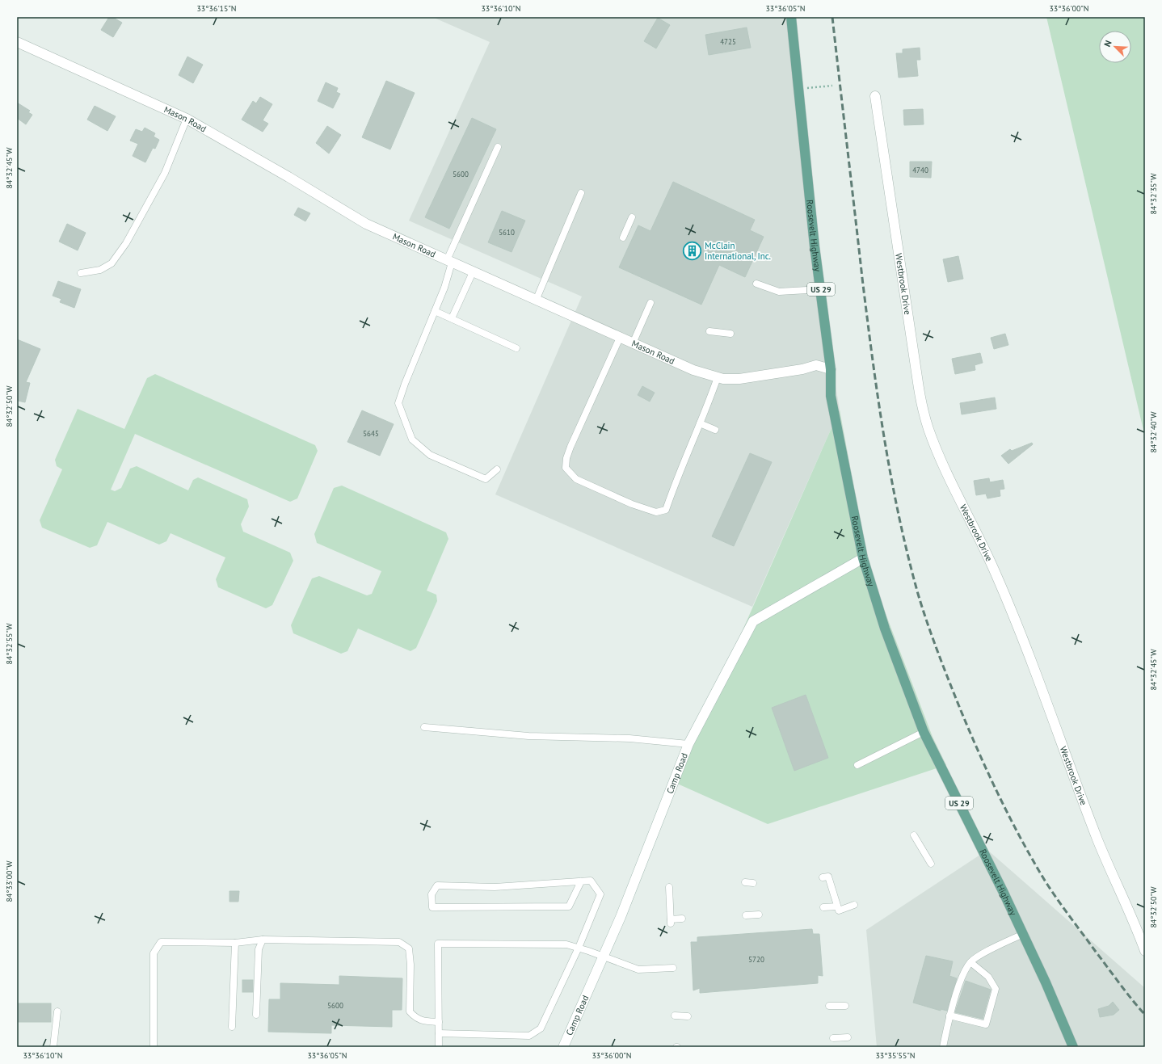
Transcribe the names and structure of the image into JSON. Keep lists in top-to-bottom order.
{
  "streets": {
    "main road": ["Roosevelt Highway", "US 29"],
    "street": ["Mason Road", "Westbrook Drive", "Camp Road"]
  },
  "crossings": [
    ["Mason Road", "Roosevelt Highway"],
    ["Roosevelt Highway", "Camp Road"]
  ],
  "places": {
    "building": ["McClain International, Inc."]
  },
  "house_numbers": [
    "4725",
    "4740",
    "5600",
    "5610",
    "5645",
    "5720",
    "5600"
  ],
  "north": "top left",
  "coordinates": [
    "33°36'15\"N",
    "33°36'10\"N",
    "33°36'05\"N",
    "33°36'00\"N",
    "84°32'45\"W",
    "84°32'35\"W",
    "84°32'50\"W",
    "84°32'40\"W",
    "84°32'55\"W",
    "84°33'00\"W",
    "33°35'55\"N"
  ]
}
